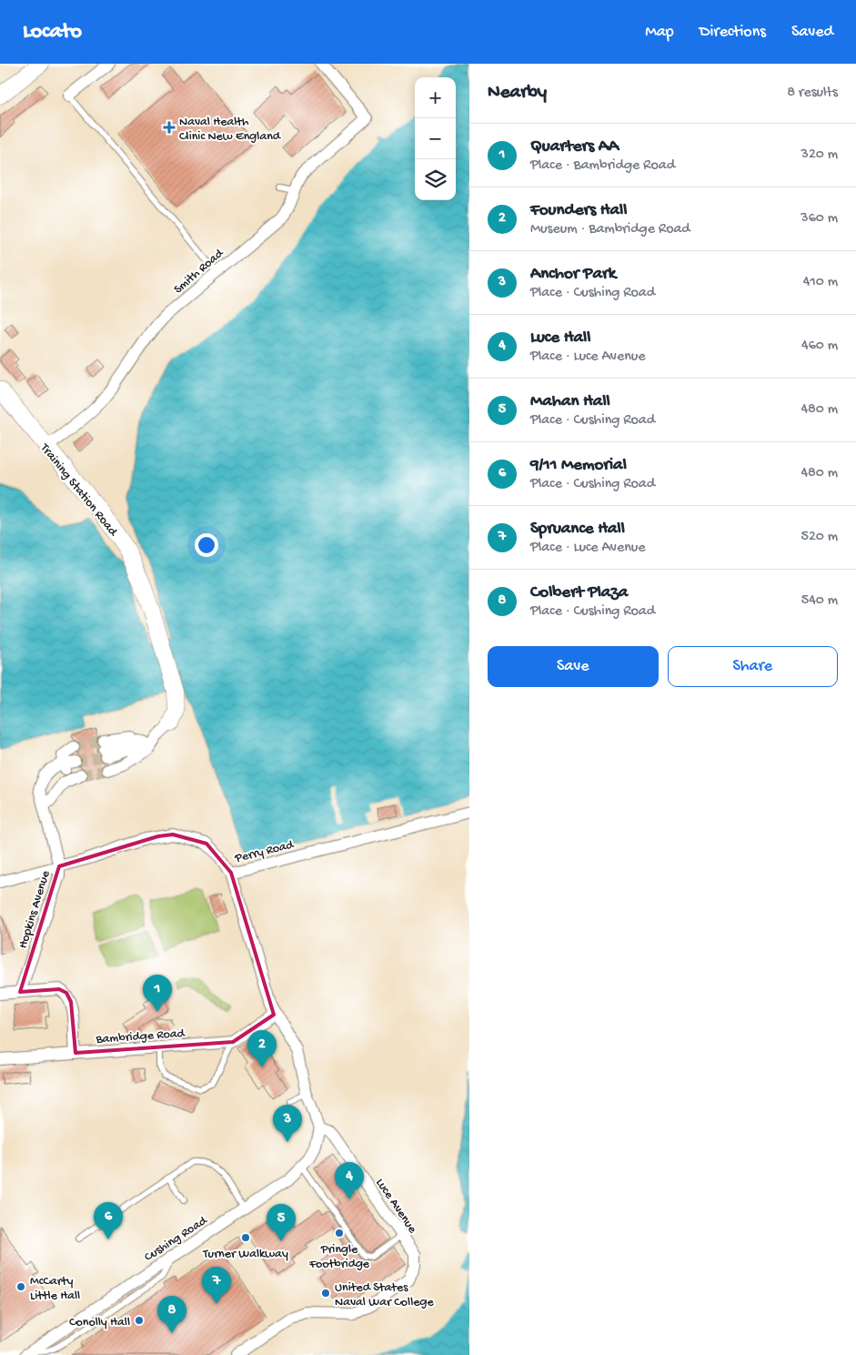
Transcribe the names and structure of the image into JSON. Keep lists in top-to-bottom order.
{
  "streets": {
    "street": [
      "Smith Road",
      "Training Station Road",
      "Perry Road",
      "Hopkins Avenue",
      "Bambridge Road",
      "Luce Avenue",
      "Cushing Road"
    ]
  },
  "crossings": [
    ["Smith Road", "Training Station Road"],
    ["Perry Road", "Hopkins Avenue"],
    ["Luce Avenue", "Cushing Road"]
  ],
  "places": {
    "health": ["Naval Health Clinic New England"],
    "other": [
      "Pringle Footbridge",
      "Turner Walkway",
      "McCarty Little Hall",
      "United States Naval War College",
      "Conolly Hall"
    ]
  },
  "page": {
    "header": "Locato",
    "nav": ["Map", "Directions", "Saved"],
    "heading": ["Nearby", "8 results"],
    "map_buttons": ["+", "−"],
    "list": [
      {
        "mark": "1",
        "name": "Quarters AA",
        "note": "Place · Bambridge Road",
        "value": "320 m"
      },
      {
        "mark": "2",
        "name": "Founders Hall",
        "note": "Museum · Bambridge Road",
        "value": "360 m"
      },
      {
        "mark": "3",
        "name": "Anchor Park",
        "note": "Place · Cushing Road",
        "value": "410 m"
      },
      {
        "mark": "4",
        "name": "Luce Hall",
        "note": "Place · Luce Avenue",
        "value": "460 m"
      },
      {
        "mark": "5",
        "name": "Mahan Hall",
        "note": "Place · Cushing Road",
        "value": "480 m"
      },
      {
        "mark": "6",
        "name": "9/11 Memorial",
        "note": "Place · Cushing Road",
        "value": "480 m"
      },
      {
        "mark": "7",
        "name": "Spruance Hall",
        "note": "Place · Luce Avenue",
        "value": "520 m"
      },
      {
        "mark": "8",
        "name": "Colbert Plaza",
        "note": "Place · Cushing Road",
        "value": "540 m"
      }
    ],
    "buttons": ["Save", "Share"],
    "pins": [
      "1",
      "2",
      "3",
      "4",
      "6",
      "5",
      "7",
      "8"
    ]
  }
}
